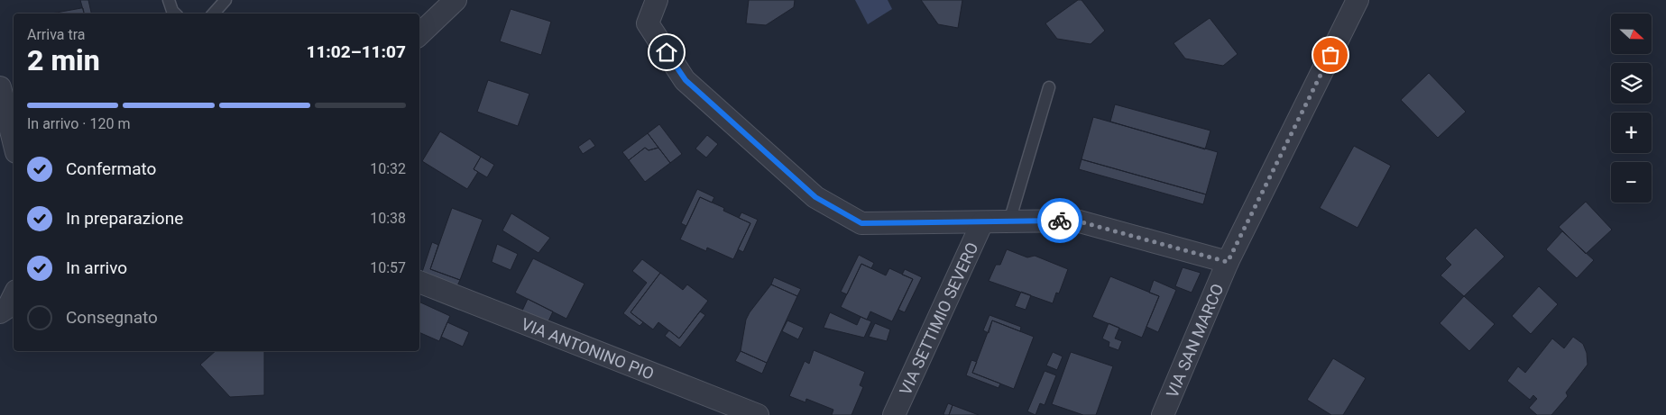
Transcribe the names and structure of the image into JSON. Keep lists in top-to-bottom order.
{
  "streets": {
    "street": ["VIA SETTIMIO SEVERO", "VIA SAN MARCO", "VIA ANTONINO PIO"]
  },
  "north": "right",
  "page": {
    "map_buttons": ["+", "−"],
    "heading": ["2 min", "Arriva tra", "11:02–11:07"],
    "bar": "In arrivo · 120 m",
    "list": [
      ["Confermato", "10:32"],
      ["In preparazione", "10:38"],
      ["In arrivo", "10:57"],
      "Consegnato"
    ]
  }
}
